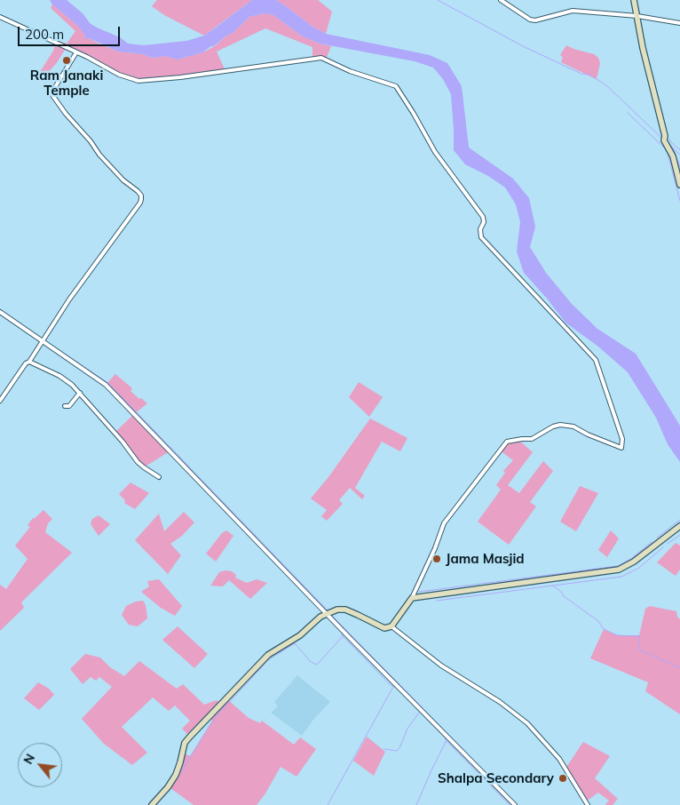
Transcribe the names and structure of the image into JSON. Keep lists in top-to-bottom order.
{
  "places": ["Ram Janaki Temple", "Jama Masjid", "Shalpa Secondary"],
  "scale_bar": "200 m",
  "north": "top left"
}
